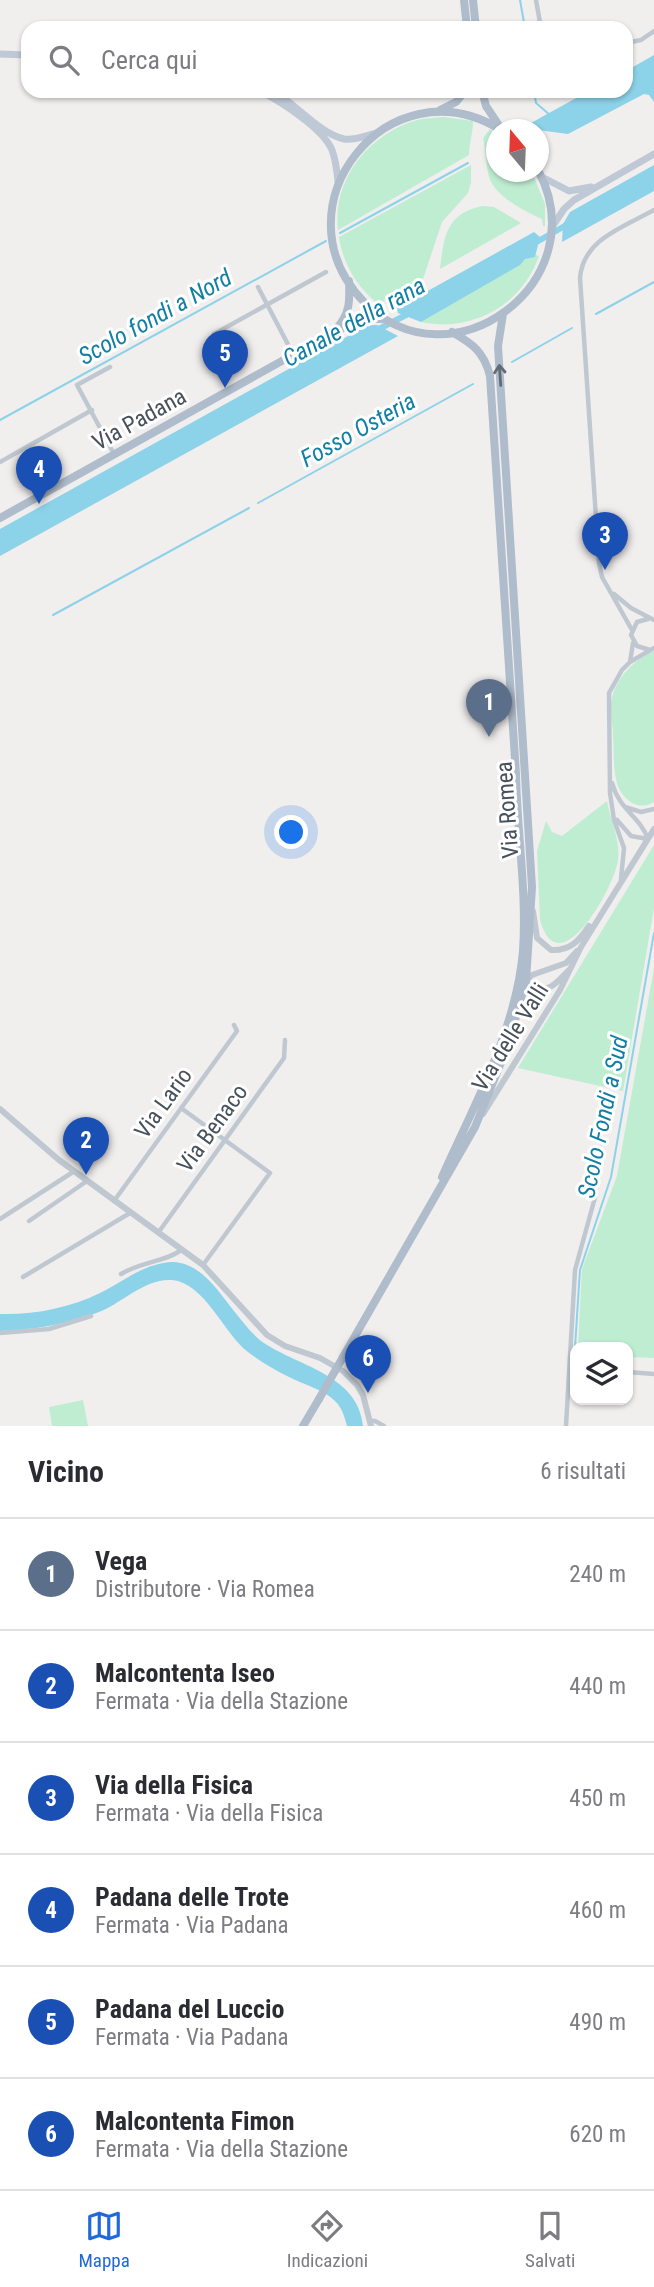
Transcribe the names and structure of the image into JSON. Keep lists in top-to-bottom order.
{
  "streets": {
    "main road": ["Via Padana", "Via Romea"],
    "street": ["Via delle Valli", "Via Lario", "Via Benaco"]
  },
  "crossings": [
    ["Via Romea", "Via delle Valli"]
  ],
  "water": [
    "Scolo fondi a Nord",
    "Canale della rana",
    "Fosso Osteria",
    "Scolo Fondi a Sud"
  ],
  "north": "top",
  "page": {
    "search": "Cerca qui",
    "pins": [
      "5",
      "4",
      "3",
      "1",
      "2",
      "6"
    ],
    "heading": ["Vicino", "6 risultati"],
    "list": [
      {
        "mark": "1",
        "name": "Vega",
        "note": "Distributore · Via Romea",
        "value": "240 m"
      },
      {
        "mark": "2",
        "name": "Malcontenta Iseo",
        "note": "Fermata · Via della Stazione",
        "value": "440 m"
      },
      {
        "mark": "3",
        "name": "Via della Fisica",
        "note": "Fermata · Via della Fisica",
        "value": "450 m"
      },
      {
        "mark": "4",
        "name": "Padana delle Trote",
        "note": "Fermata · Via Padana",
        "value": "460 m"
      },
      {
        "mark": "5",
        "name": "Padana del Luccio",
        "note": "Fermata · Via Padana",
        "value": "490 m"
      },
      {
        "mark": "6",
        "name": "Malcontenta Fimon",
        "note": "Fermata · Via della Stazione",
        "value": "620 m"
      }
    ],
    "nav": ["Mappa", "Indicazioni", "Salvati"]
  }
}
